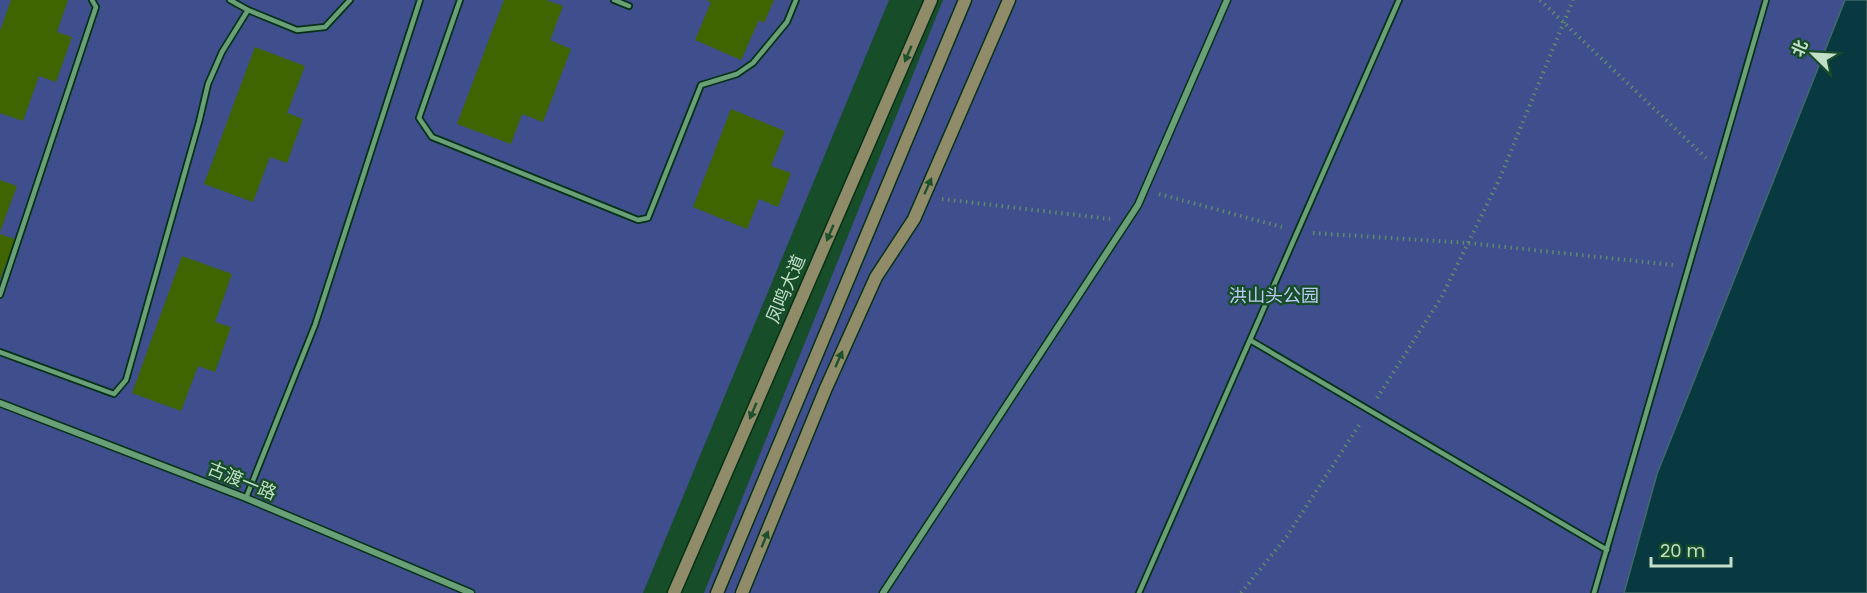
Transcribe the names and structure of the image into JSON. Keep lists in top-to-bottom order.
{
  "streets": {
    "main road": ["凤鸣大道"],
    "street": ["古渡一路"]
  },
  "parks": ["洪山头公园"],
  "scale_bar": "20 m",
  "north": "top left"
}
